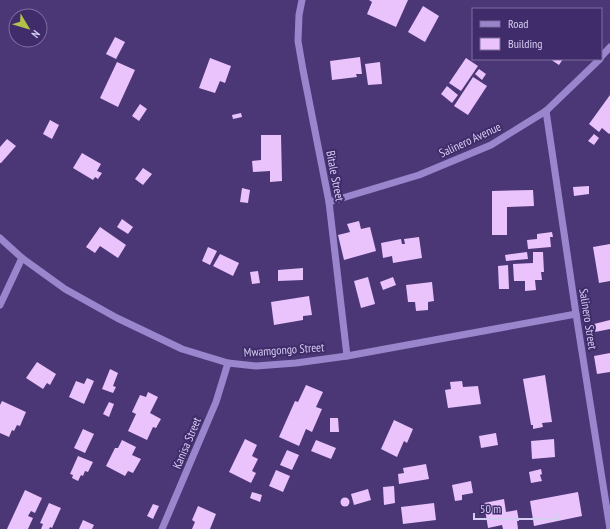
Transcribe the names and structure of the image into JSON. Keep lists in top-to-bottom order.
{
  "streets": {
    "street": [
      "Salinero Avenue",
      "Bitale Street",
      "Salinero Street",
      "Mwamgongo Street",
      "Kanisa Street"
    ]
  },
  "crossings": [
    ["Salinero Avenue", "Bitale Street"],
    ["Salinero Avenue", "Salinero Street"],
    ["Bitale Street", "Mwamgongo Street"],
    ["Salinero Street", "Mwamgongo Street"],
    ["Mwamgongo Street", "Kanisa Street"]
  ],
  "legend": ["Road", "Building"],
  "scale_bar": "50 m",
  "north": "bottom right"
}
